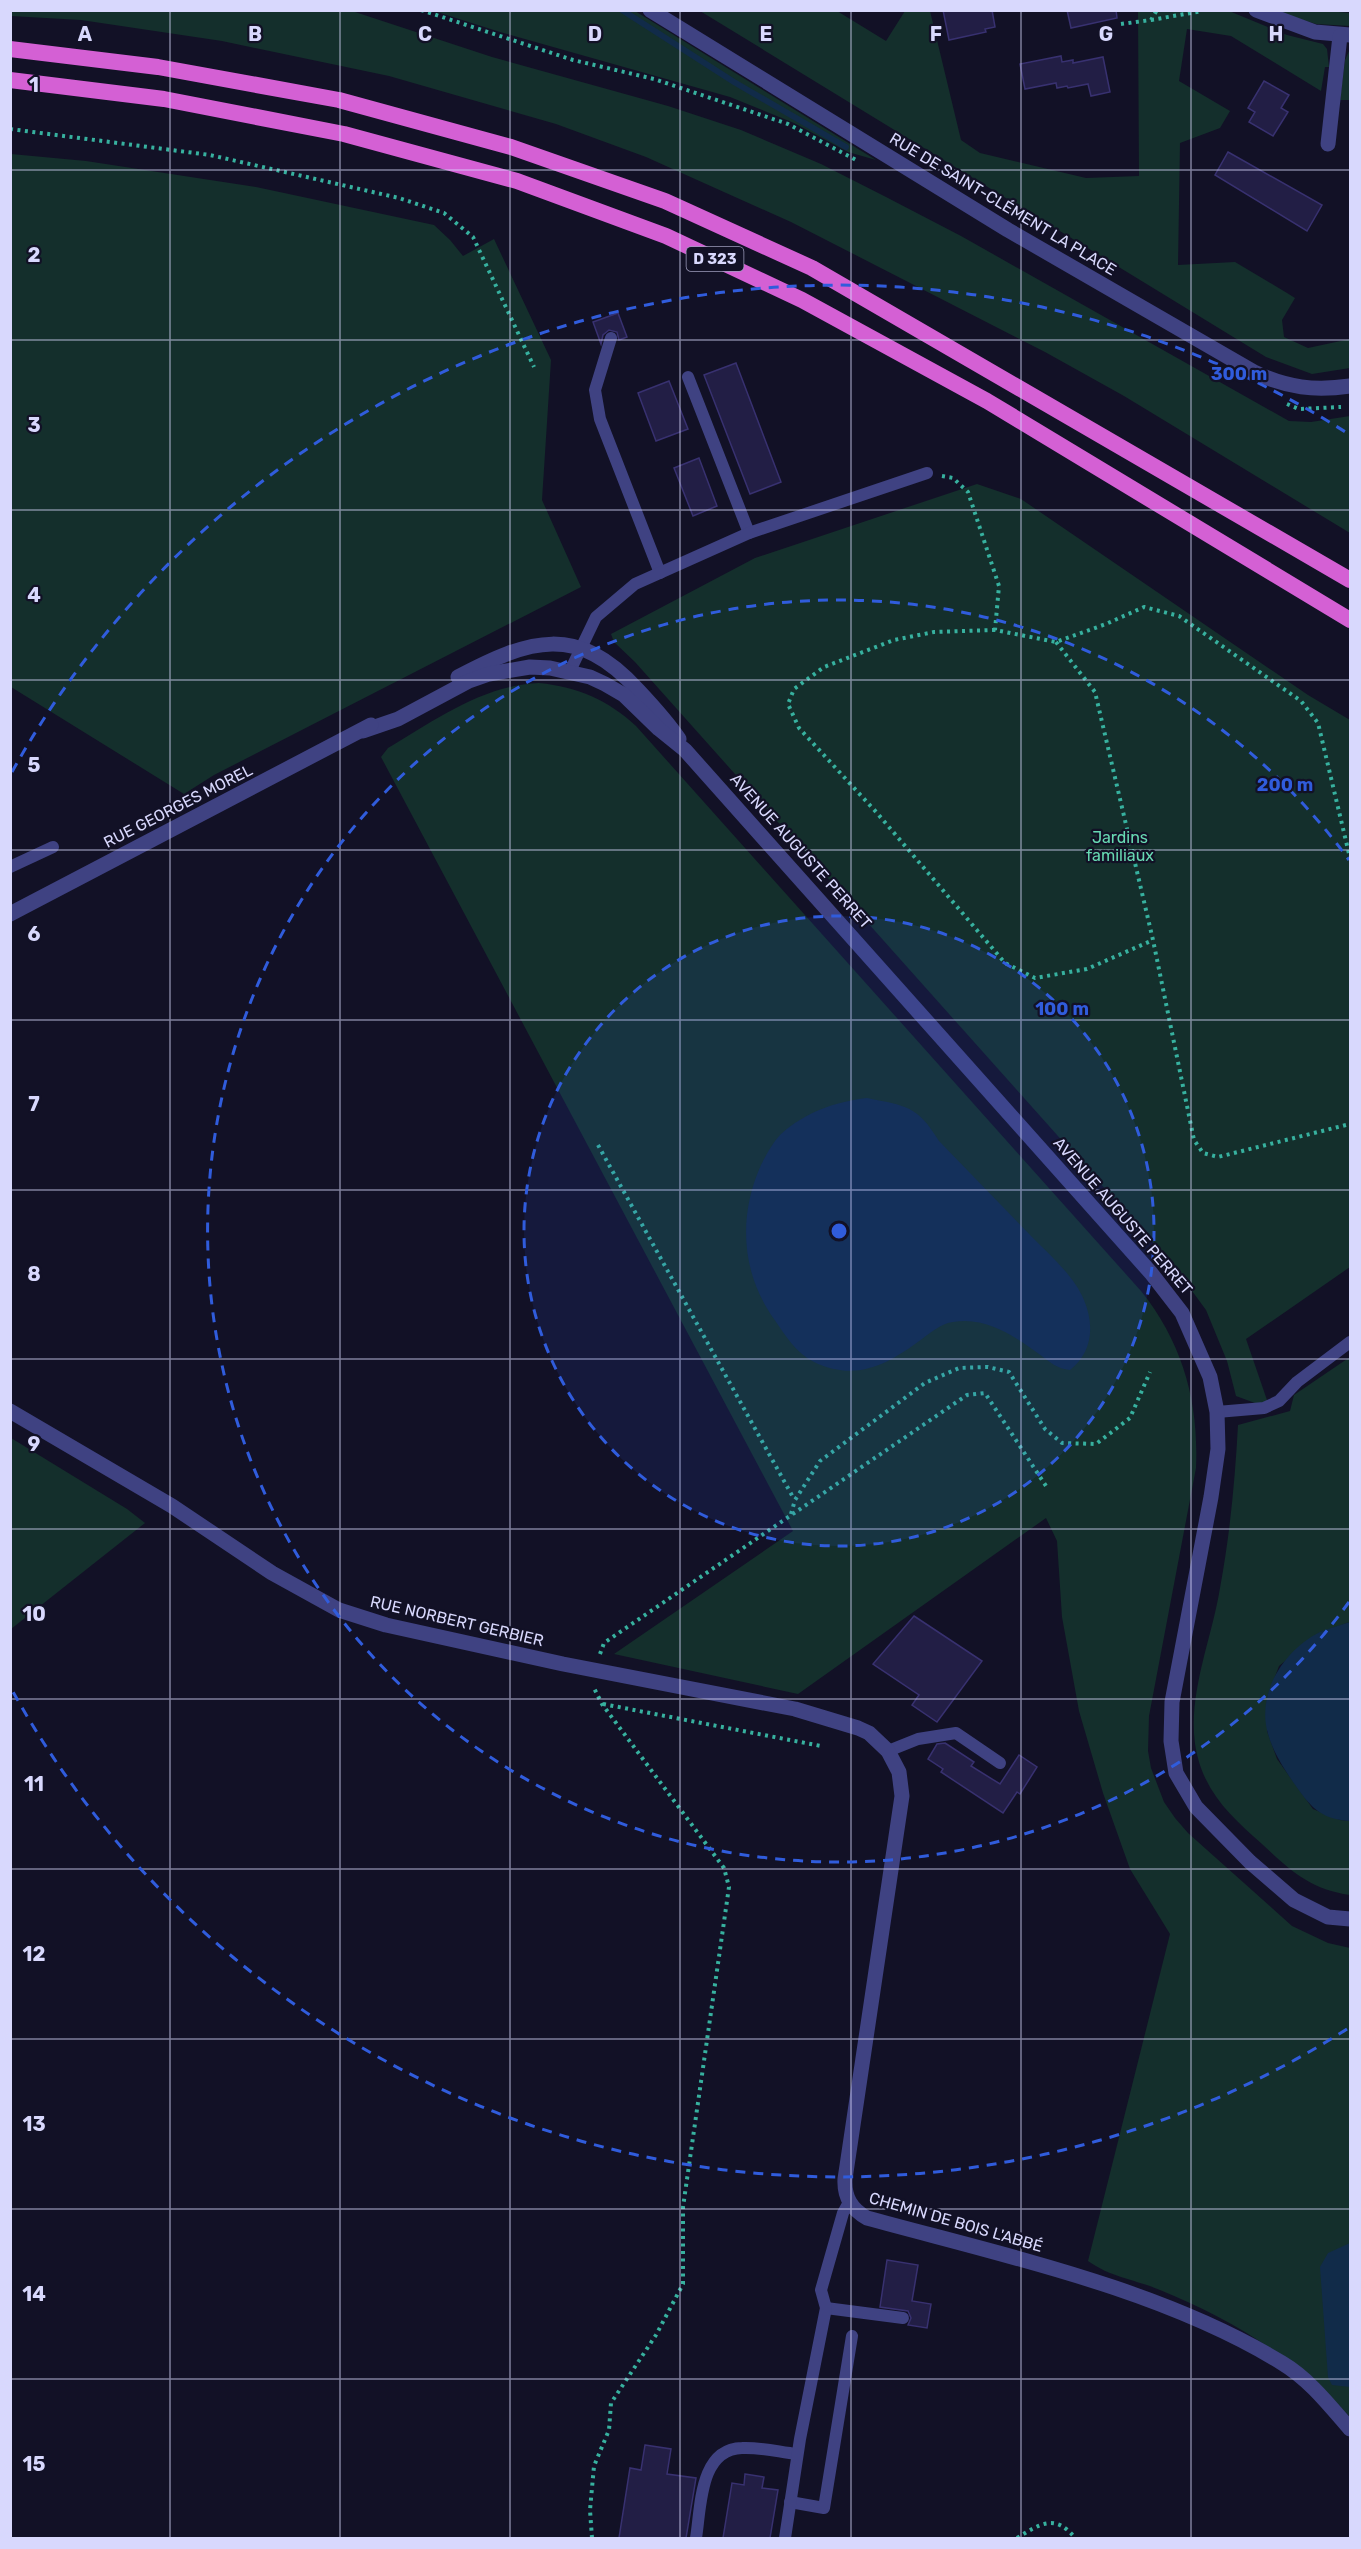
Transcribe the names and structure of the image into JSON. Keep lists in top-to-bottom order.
{
  "streets": {
    "highway": ["D 323"],
    "street": [
      "RUE DE SAINT-CLÉMENT LA PLACE",
      "RUE GEORGES MOREL",
      "AVENUE AUGUSTE PERRET",
      "RUE NORBERT GERBIER",
      "CHEMIN DE BOIS L'ABBÉ"
    ]
  },
  "crossings": [
    ["RUE GEORGES MOREL", "AVENUE AUGUSTE PERRET"],
    ["RUE NORBERT GERBIER", "CHEMIN DE BOIS L'ABBÉ"]
  ],
  "parks": ["Jardins familiaux"],
  "grid": {
    "columns": [
      "A",
      "B",
      "C",
      "D",
      "E",
      "F",
      "G",
      "H"
    ],
    "rows": [
      "1",
      "2",
      "3",
      "4",
      "5",
      "6",
      "7",
      "8",
      "9",
      "10",
      "11",
      "12",
      "13",
      "14",
      "15"
    ]
  },
  "rings": ["300 m", "200 m", "100 m"]
}
